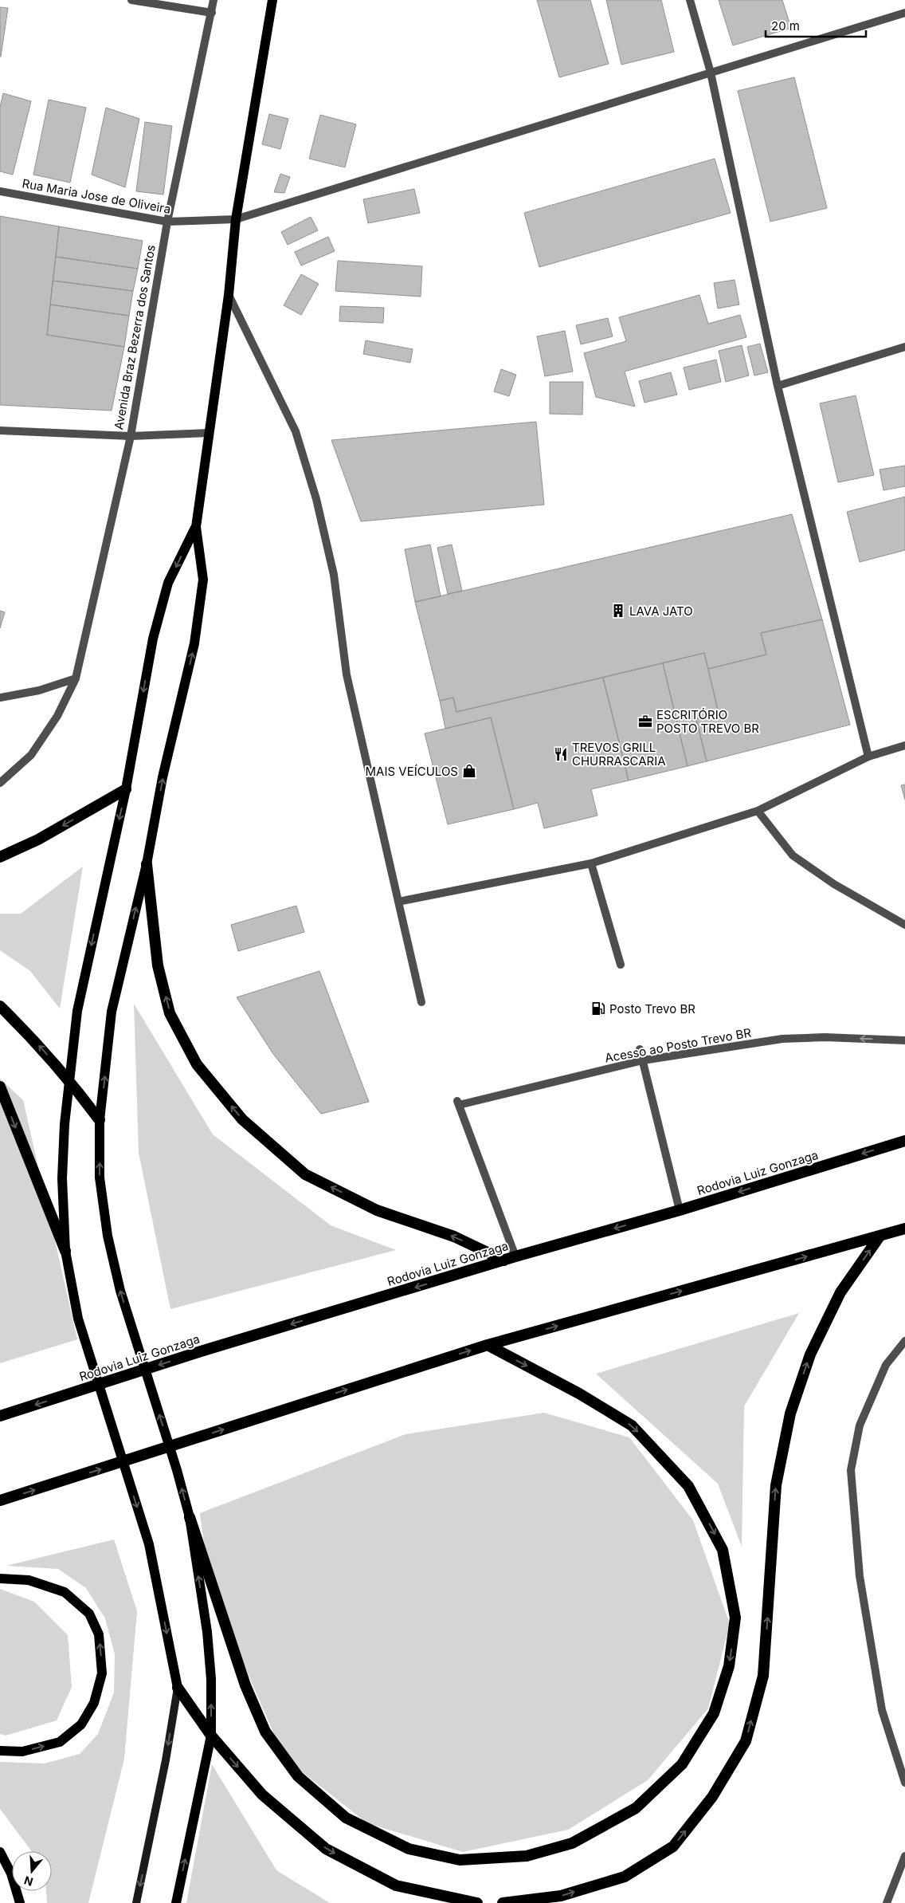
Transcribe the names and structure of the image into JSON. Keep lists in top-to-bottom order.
{
  "streets": {
    "highway": ["Rodovia Luiz Gonzaga"],
    "street": ["Rua Maria Jose de Oliveira", "Avenida Braz Bezerra dos Santos", "Acesso ao Posto Trevo BR"]
  },
  "crossings": [
    ["Rua Maria Jose de Oliveira", "Avenida Braz Bezerra dos Santos"],
    ["Acesso ao Posto Trevo BR", "Rodovia Luiz Gonzaga"]
  ],
  "one_way": ["Acesso ao Posto Trevo BR"],
  "places": {
    "building": ["LAVA JATO"],
    "office": ["ESCRITÓRIO POSTO TREVO BR"],
    "restaurant": ["TREVOS GRILL CHURRASCARIA"],
    "shop": ["MAIS VEÍCULOS"],
    "fuel station": ["Posto Trevo BR"]
  },
  "scale_bar": "20 m",
  "north": "bottom"
}
